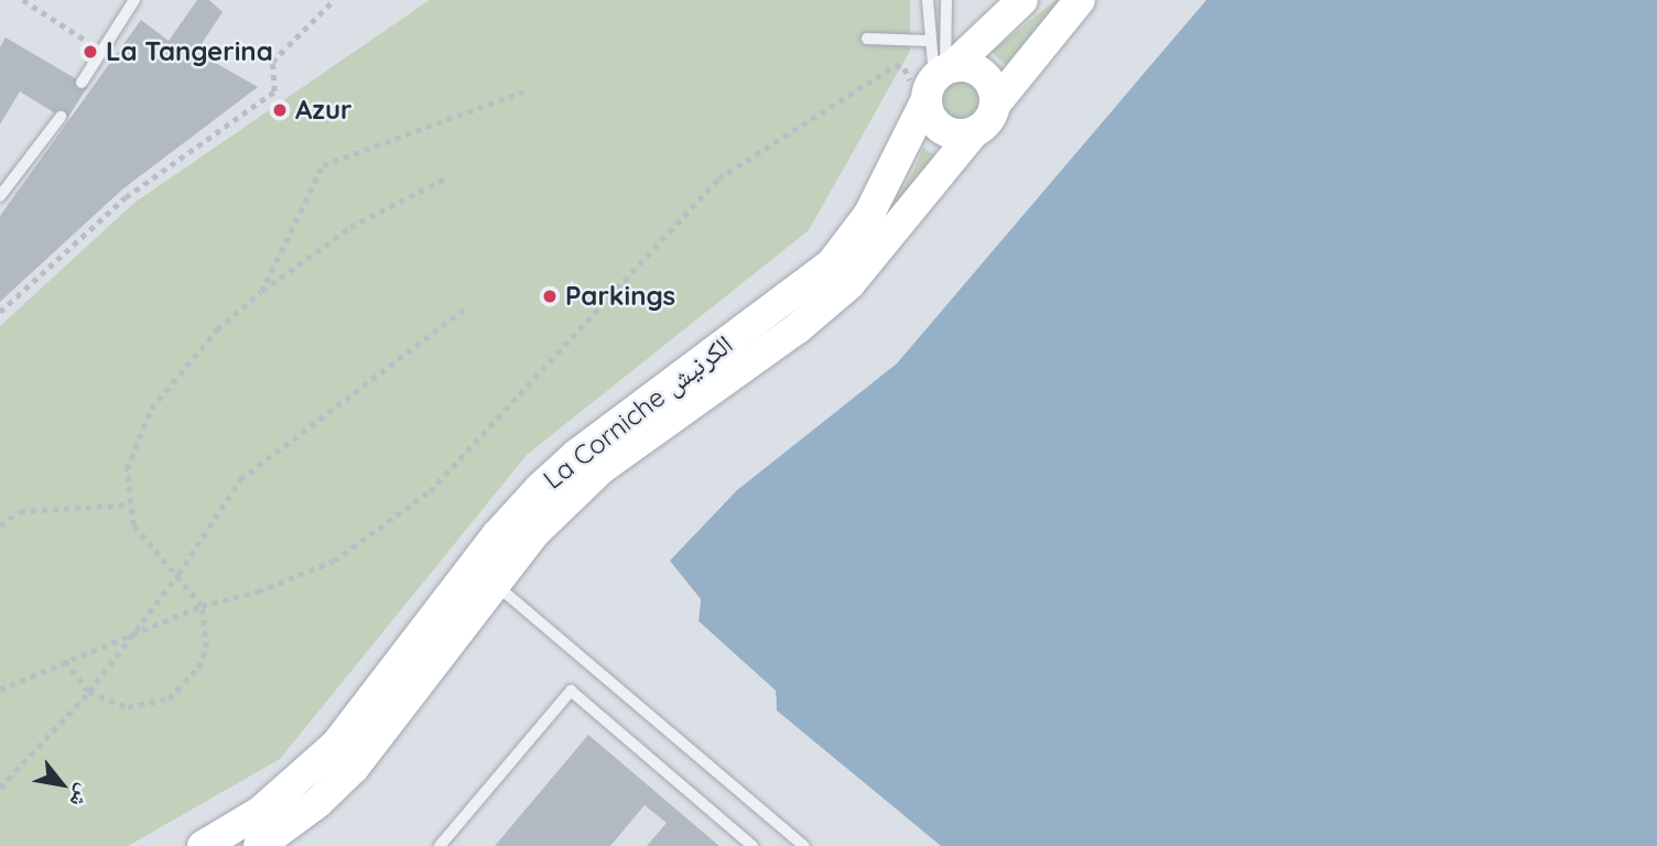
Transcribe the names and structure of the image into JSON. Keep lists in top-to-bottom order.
{
  "streets": {
    "main road": ["La Corniche الكرنيش"]
  },
  "places": ["La Tangerina", "Azur", "Parkings"],
  "north": "bottom right"
}
